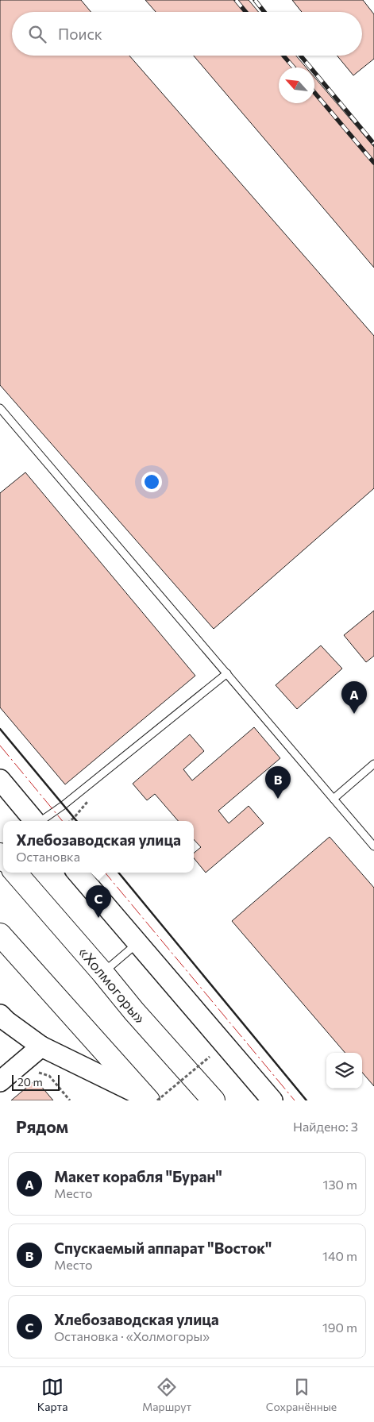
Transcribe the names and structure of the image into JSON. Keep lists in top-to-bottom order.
{
  "streets": {
    "highway": ["«Холмогоры»"]
  },
  "scale_bar": "20 m",
  "north": "top left",
  "page": {
    "search": "Поиск",
    "pins": ["A", "B", "C"],
    "popup": ["Хлебозаводская улица", "Остановка"],
    "scale": "20 m",
    "heading": ["Рядом", "Найдено: 3"],
    "list": [
      {
        "mark": "A",
        "name": "Макет корабля \"Буран\"",
        "note": "Место",
        "value": "130 m"
      },
      {
        "mark": "B",
        "name": "Спускаемый аппарат \"Восток\"",
        "note": "Место",
        "value": "140 m"
      },
      {
        "mark": "C",
        "name": "Хлебозаводская улица",
        "note": "Остановка · «Холмогоры»",
        "value": "190 m"
      }
    ],
    "nav": ["Карта", "Маршрут", "Сохранённые"]
  }
}
